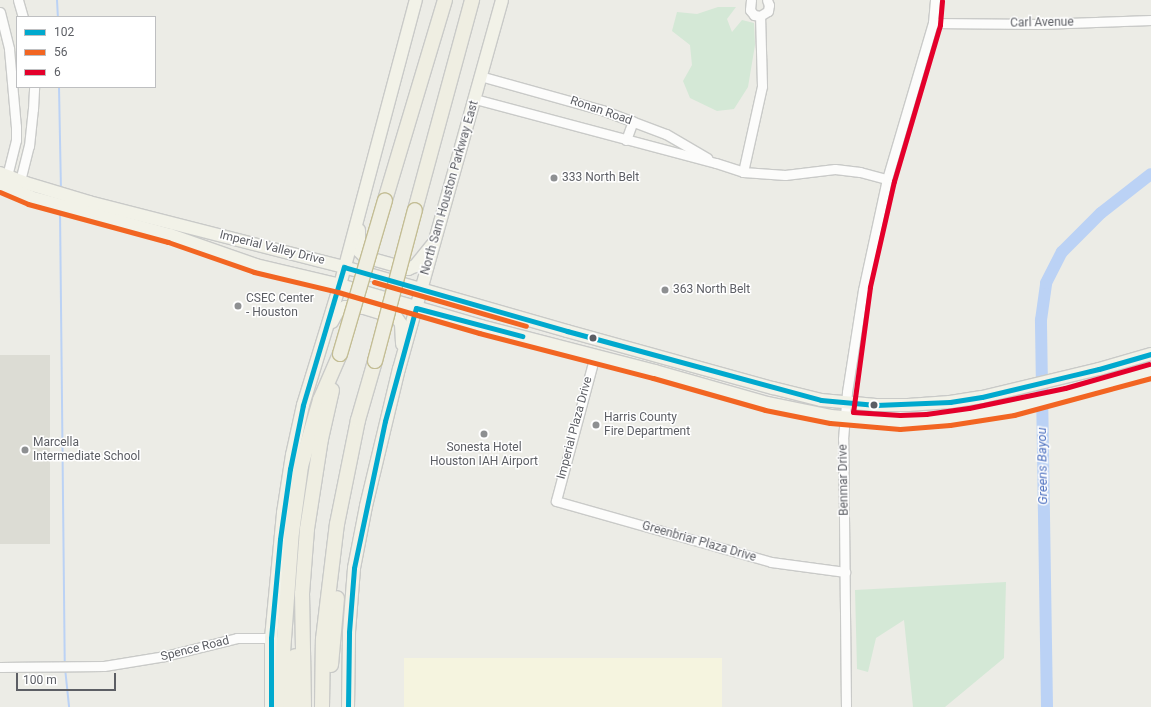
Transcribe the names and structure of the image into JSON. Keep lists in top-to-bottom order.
{
  "streets": {
    "main road": ["North Sam Houston Parkway East", "Imperial Valley Drive"],
    "street": [
      "Carl Avenue",
      "Ronan Road",
      "Imperial Plaza Drive",
      "Benmar Drive",
      "Greenbriar Plaza Drive",
      "Spence Road"
    ]
  },
  "crossings": [
    ["Carl Avenue", "Benmar Drive"],
    ["Ronan Road", "North Sam Houston Parkway East"],
    ["Ronan Road", "Benmar Drive"],
    ["North Sam Houston Parkway East", "Imperial Valley Drive"],
    ["Imperial Valley Drive", "Imperial Plaza Drive"],
    ["Imperial Valley Drive", "Benmar Drive"],
    ["Imperial Plaza Drive", "Greenbriar Plaza Drive"],
    ["Benmar Drive", "Greenbriar Plaza Drive"]
  ],
  "water": ["Greens Bayou"],
  "places": [
    "333 North Belt",
    "363 North Belt",
    "CSEC Center - Houston",
    "Harris County Fire Department",
    "Sonesta Hotel Houston IAH Airport",
    "Marcella Intermediate School"
  ],
  "lines": ["transit line 6", "transit line 56", "transit line 102"],
  "legend": ["102", "56", "6"],
  "scale_bar": "100 m"
}
